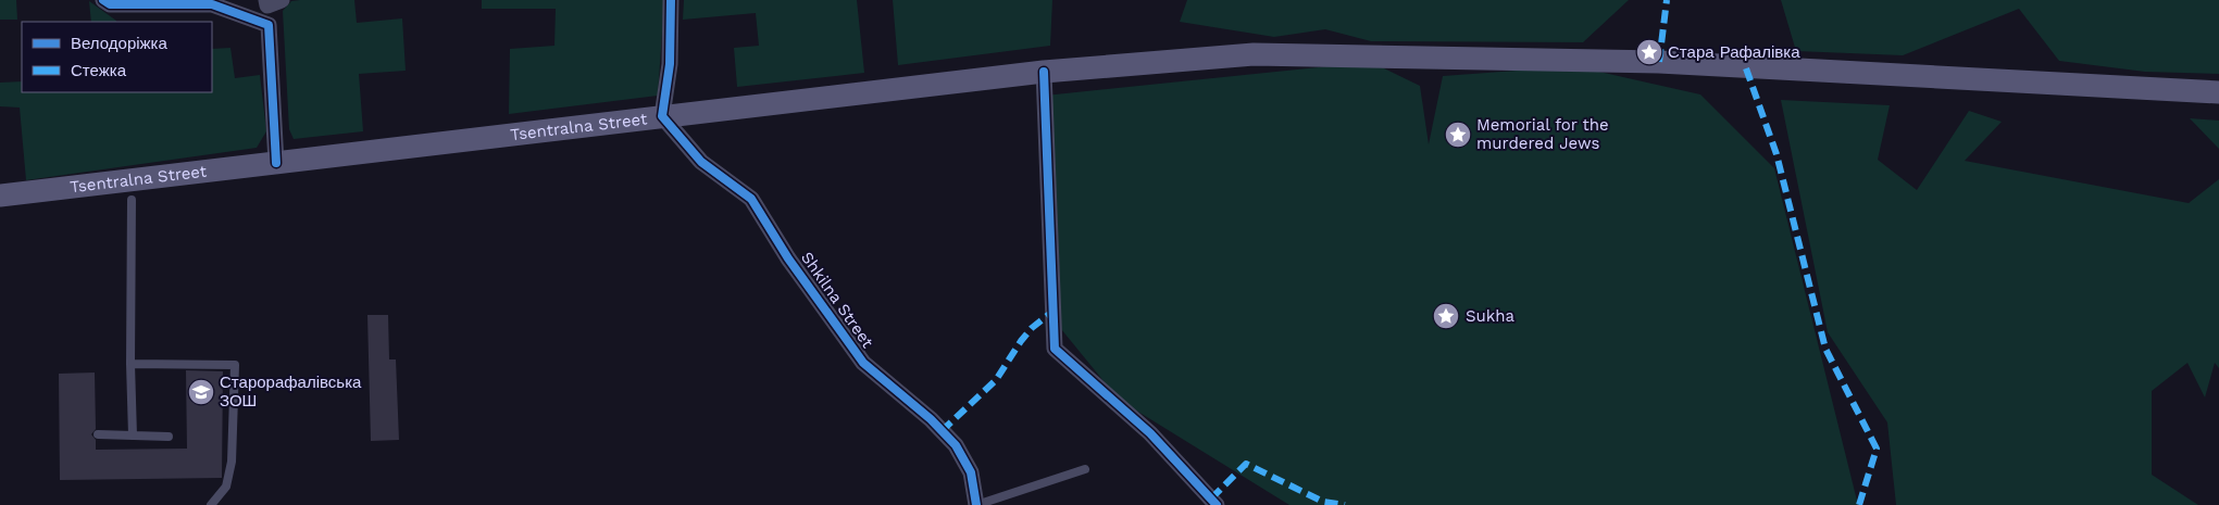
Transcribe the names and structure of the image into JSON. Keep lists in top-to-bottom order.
{
  "streets": {
    "main road": ["Tsentralna Street"],
    "street": ["Shkilna Street"]
  },
  "crossings": [
    ["Tsentralna Street", "Shkilna Street"]
  ],
  "places": {
    "place": ["Стара Рафалівка", "Memorial for the murdered Jews", "Sukha"],
    "school or university": ["Старорафалівська ЗОШ"]
  },
  "legend": ["Велодоріжка", "Стежка"]
}
